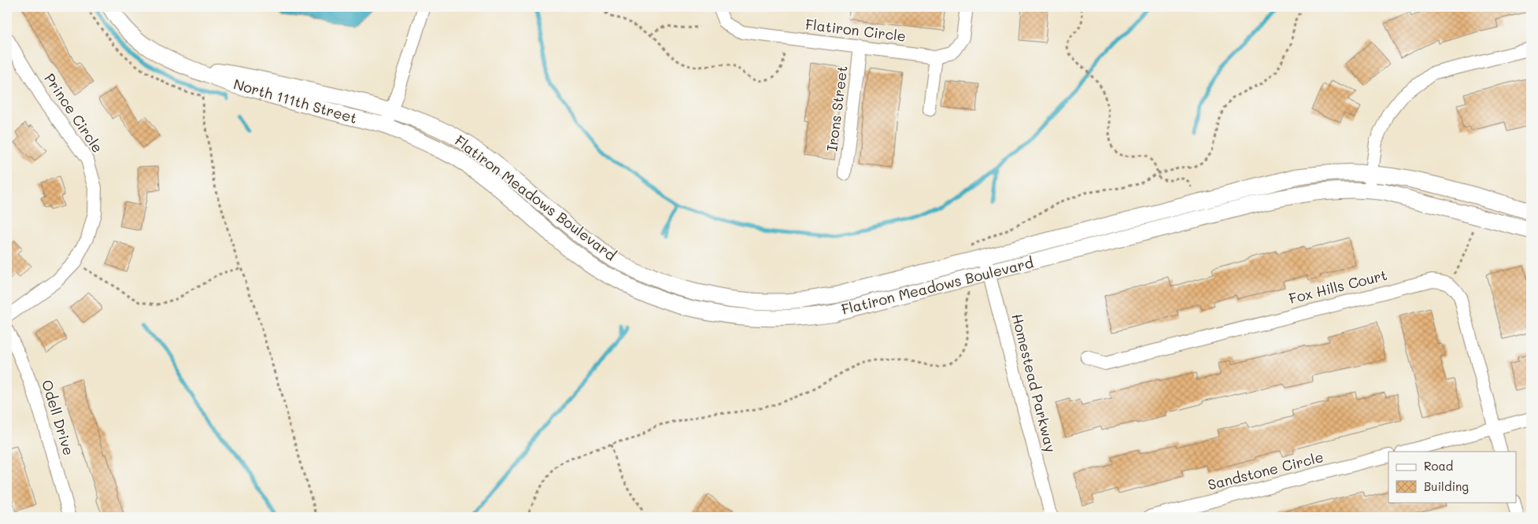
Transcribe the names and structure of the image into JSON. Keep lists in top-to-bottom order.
{
  "streets": {
    "street": [
      "Flatiron Circle",
      "North 111th Street",
      "Irons Street",
      "Prince Circle",
      "Flatiron Meadows Boulevard",
      "Fox Hills Court",
      "Homestead Parkway",
      "Odell Drive",
      "Sandstone Circle"
    ]
  },
  "crossings": [
    ["Flatiron Circle", "Irons Street"],
    ["North 111th Street", "Flatiron Meadows Boulevard"],
    ["Flatiron Meadows Boulevard", "Homestead Parkway"]
  ],
  "legend": ["Road", "Building"]
}
